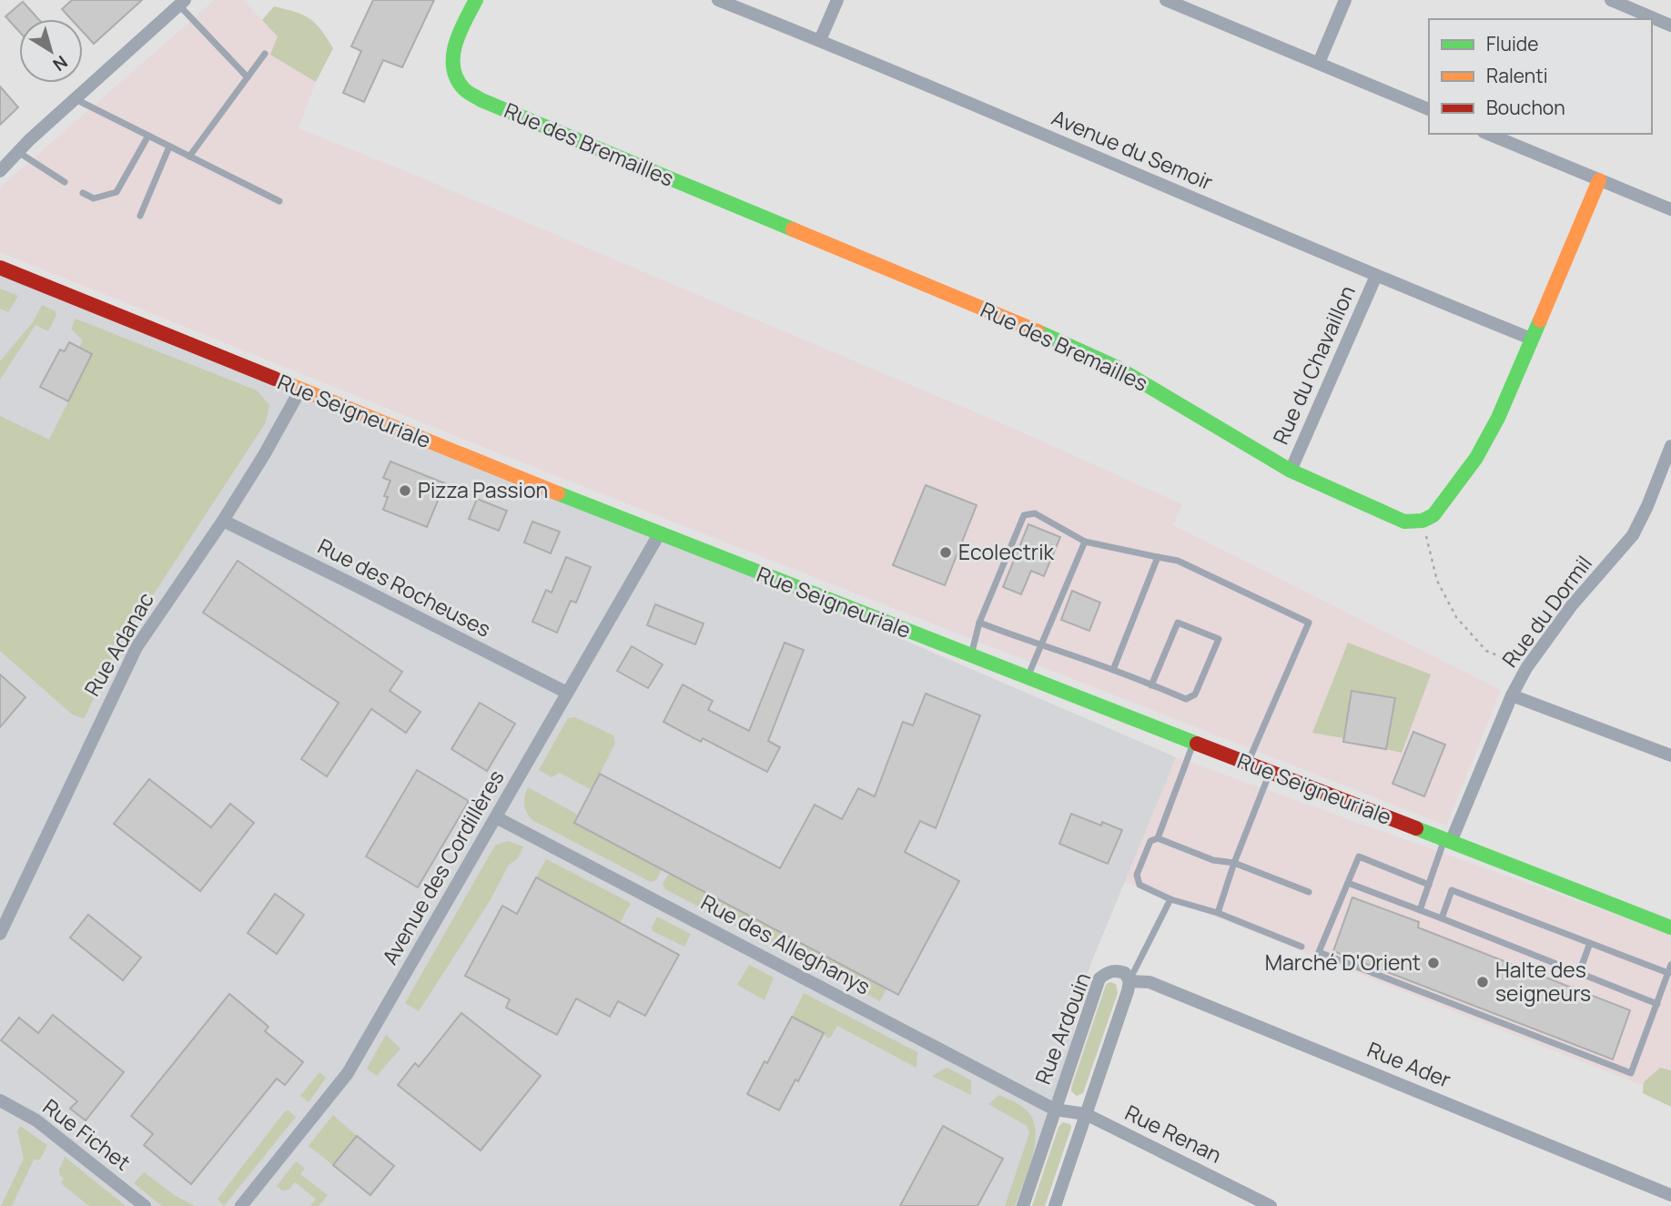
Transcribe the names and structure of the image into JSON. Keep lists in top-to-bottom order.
{
  "streets": {
    "street": [
      "Rue des Bremailles",
      "Avenue du Semoir",
      "Rue du Chavaillon",
      "Rue Seigneuriale",
      "Rue des Rocheuses",
      "Rue du Dormil",
      "Rue Adanac",
      "Avenue des Cordillères",
      "Rue des Alleghanys",
      "Rue Ardouin",
      "Rue Ader",
      "Rue Renan",
      "Rue Fichet"
    ]
  },
  "crossings": [
    ["Rue des Bremailles", "Rue du Chavaillon"],
    ["Avenue du Semoir", "Rue du Chavaillon"],
    ["Rue Seigneuriale", "Rue du Dormil"],
    ["Rue Seigneuriale", "Rue Adanac"],
    ["Rue Seigneuriale", "Avenue des Cordillères"],
    ["Rue des Rocheuses", "Rue Adanac"],
    ["Rue des Rocheuses", "Avenue des Cordillères"],
    ["Avenue des Cordillères", "Rue des Alleghanys"],
    ["Rue des Alleghanys", "Rue Ardouin"],
    ["Rue des Alleghanys", "Rue Renan"],
    ["Rue Ardouin", "Rue Ader"],
    ["Rue Ardouin", "Rue Renan"]
  ],
  "places": [
    "Pizza Passion",
    "Ecolectrik",
    "Marché D'Orient",
    "Halte des seigneurs"
  ],
  "legend": ["Fluide", "Ralenti", "Bouchon"],
  "north": "bottom right"
}
